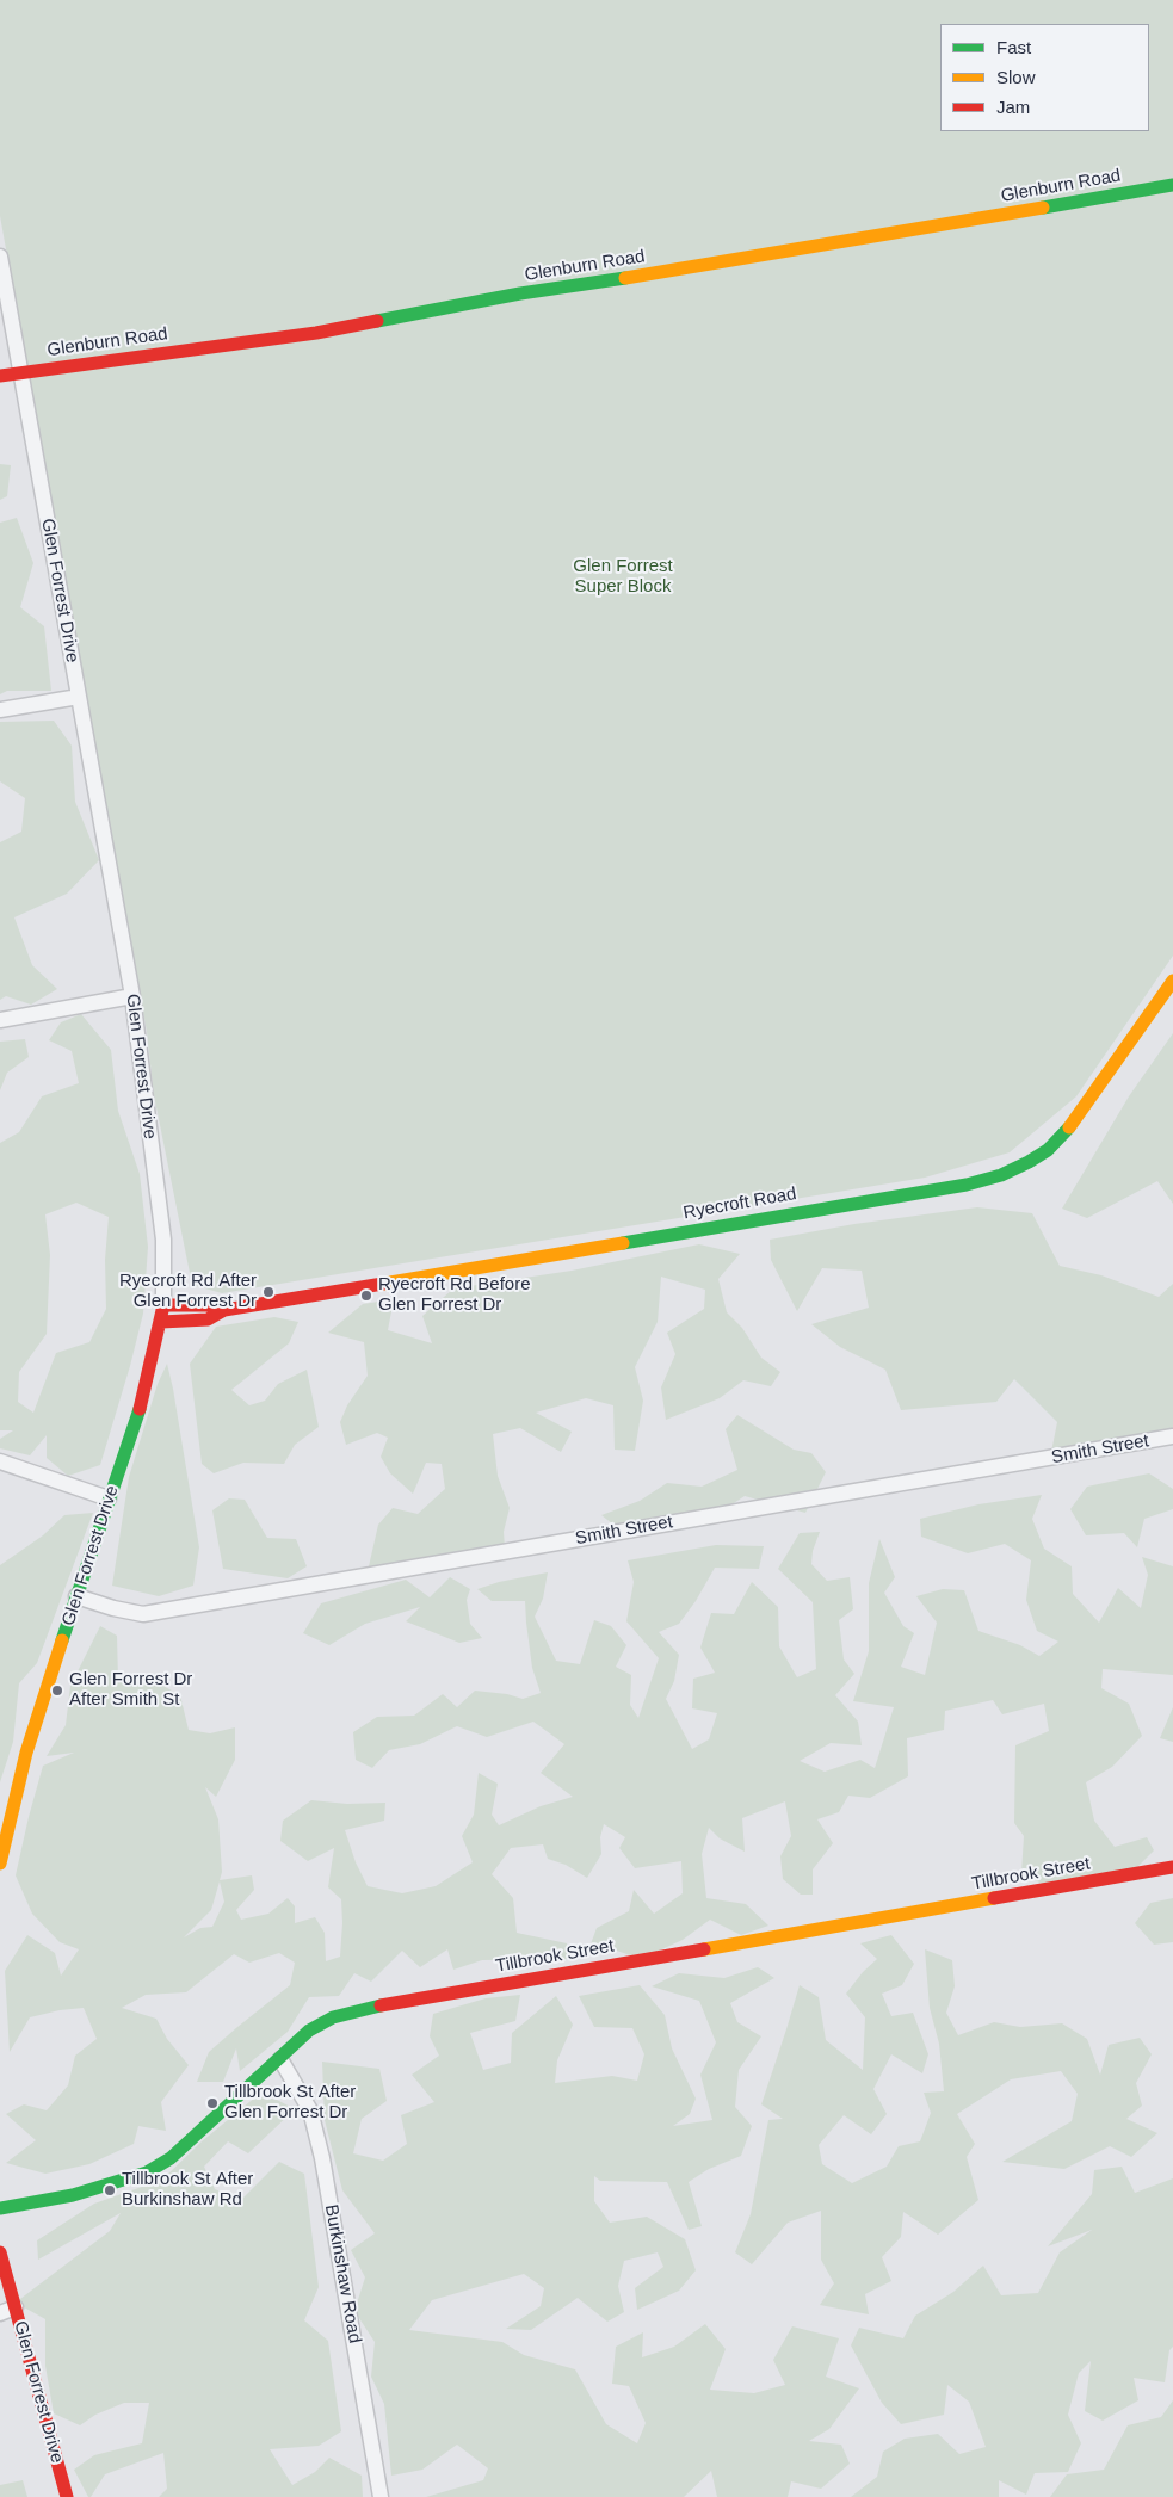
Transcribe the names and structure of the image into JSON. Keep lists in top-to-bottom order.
{
  "streets": {
    "street": [
      "Glenburn Road",
      "Glen Forrest Drive",
      "Ryecroft Road",
      "Smith Street",
      "Tillbrook Street",
      "Burkinshaw Road"
    ]
  },
  "crossings": [
    ["Glenburn Road", "Glen Forrest Drive"],
    ["Glen Forrest Drive", "Ryecroft Road"],
    ["Glen Forrest Drive", "Smith Street"],
    ["Tillbrook Street", "Burkinshaw Road"]
  ],
  "parks": ["Glen Forrest Super Block"],
  "places": [
    "Ryecroft Rd After Glen Forrest Dr",
    "Ryecroft Rd Before Glen Forrest Dr",
    "Glen Forrest Dr After Smith St",
    "Tillbrook St After Glen Forrest Dr",
    "Tillbrook St After Burkinshaw Rd"
  ],
  "legend": ["Fast", "Slow", "Jam"]
}
